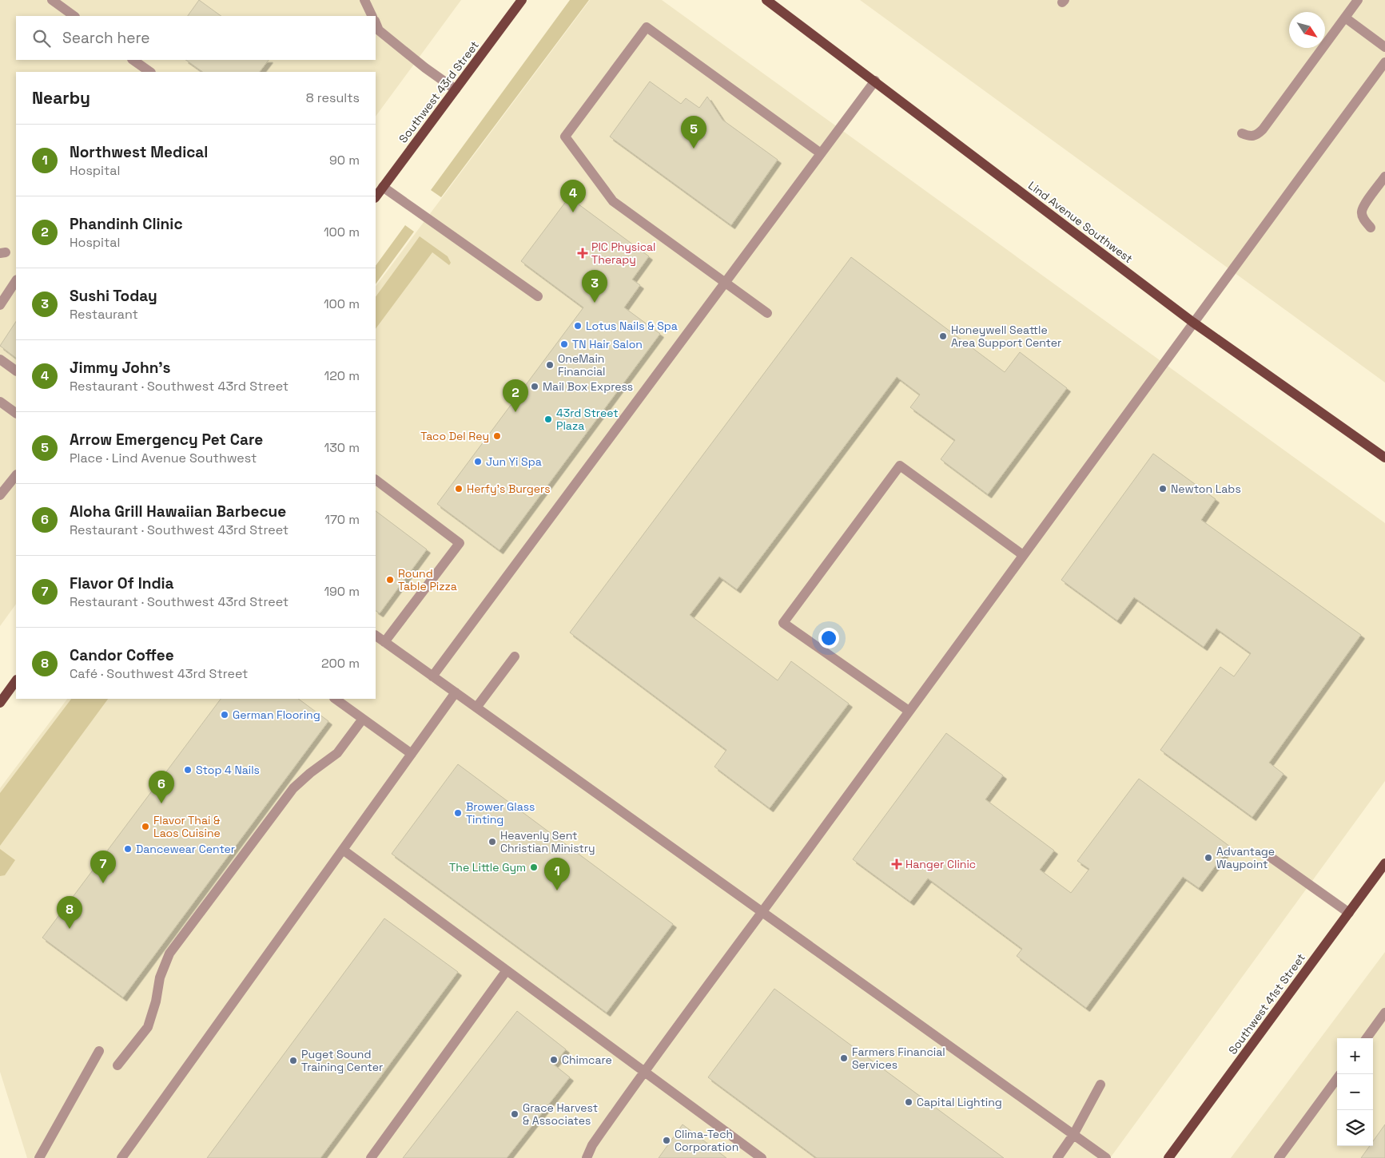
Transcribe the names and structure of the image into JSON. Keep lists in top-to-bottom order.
{
  "streets": {
    "main road": ["Southwest 43rd Street", "Lind Avenue Southwest", "Southwest 41st Street"]
  },
  "places": {
    "health": ["PIC Physical Therapy", "Hanger Clinic"],
    "other": [
      "Lotus Nails & Spa",
      "Honeywell Seattle Area Support Center",
      "TN Hair Salon",
      "OneMain Financial",
      "Mail Box Express",
      "43rd Street Plaza",
      "Taco Del Rey",
      "Jun Yi Spa",
      "Herfy's Burgers",
      "Newton Labs",
      "Round Table Pizza",
      "German Flooring",
      "Stop 4 Nails",
      "Brower Glass Tinting",
      "Flavor Thai & Laos Cuisine",
      "Heavenly Sent Christian Ministry",
      "Dancewear Center",
      "Advantage Waypoint",
      "The Little Gym",
      "Farmers Financial Services",
      "Chimcare",
      "Puget Sound Training Center",
      "Capital Lighting",
      "Grace Harvest & Associates",
      "Clima-Tech Corporation"
    ]
  },
  "north": "bottom right",
  "page": {
    "search": "Search here",
    "heading": ["Nearby", "8 results"],
    "pins": [
      "5",
      "4",
      "3",
      "2",
      "6",
      "7",
      "1",
      "8"
    ],
    "list": [
      {
        "mark": "1",
        "name": "Northwest Medical",
        "note": "Hospital",
        "value": "90 m"
      },
      {
        "mark": "2",
        "name": "Phandinh Clinic",
        "note": "Hospital",
        "value": "100 m"
      },
      {
        "mark": "3",
        "name": "Sushi Today",
        "note": "Restaurant",
        "value": "100 m"
      },
      {
        "mark": "4",
        "name": "Jimmy John's",
        "note": "Restaurant · Southwest 43rd Street",
        "value": "120 m"
      },
      {
        "mark": "5",
        "name": "Arrow Emergency Pet Care",
        "note": "Place · Lind Avenue Southwest",
        "value": "130 m"
      },
      {
        "mark": "6",
        "name": "Aloha Grill Hawaiian Barbecue",
        "note": "Restaurant · Southwest 43rd Street",
        "value": "170 m"
      },
      {
        "mark": "7",
        "name": "Flavor Of India",
        "note": "Restaurant · Southwest 43rd Street",
        "value": "190 m"
      },
      {
        "mark": "8",
        "name": "Candor Coffee",
        "note": "Café · Southwest 43rd Street",
        "value": "200 m"
      }
    ],
    "map_buttons": ["+", "−"]
  }
}
